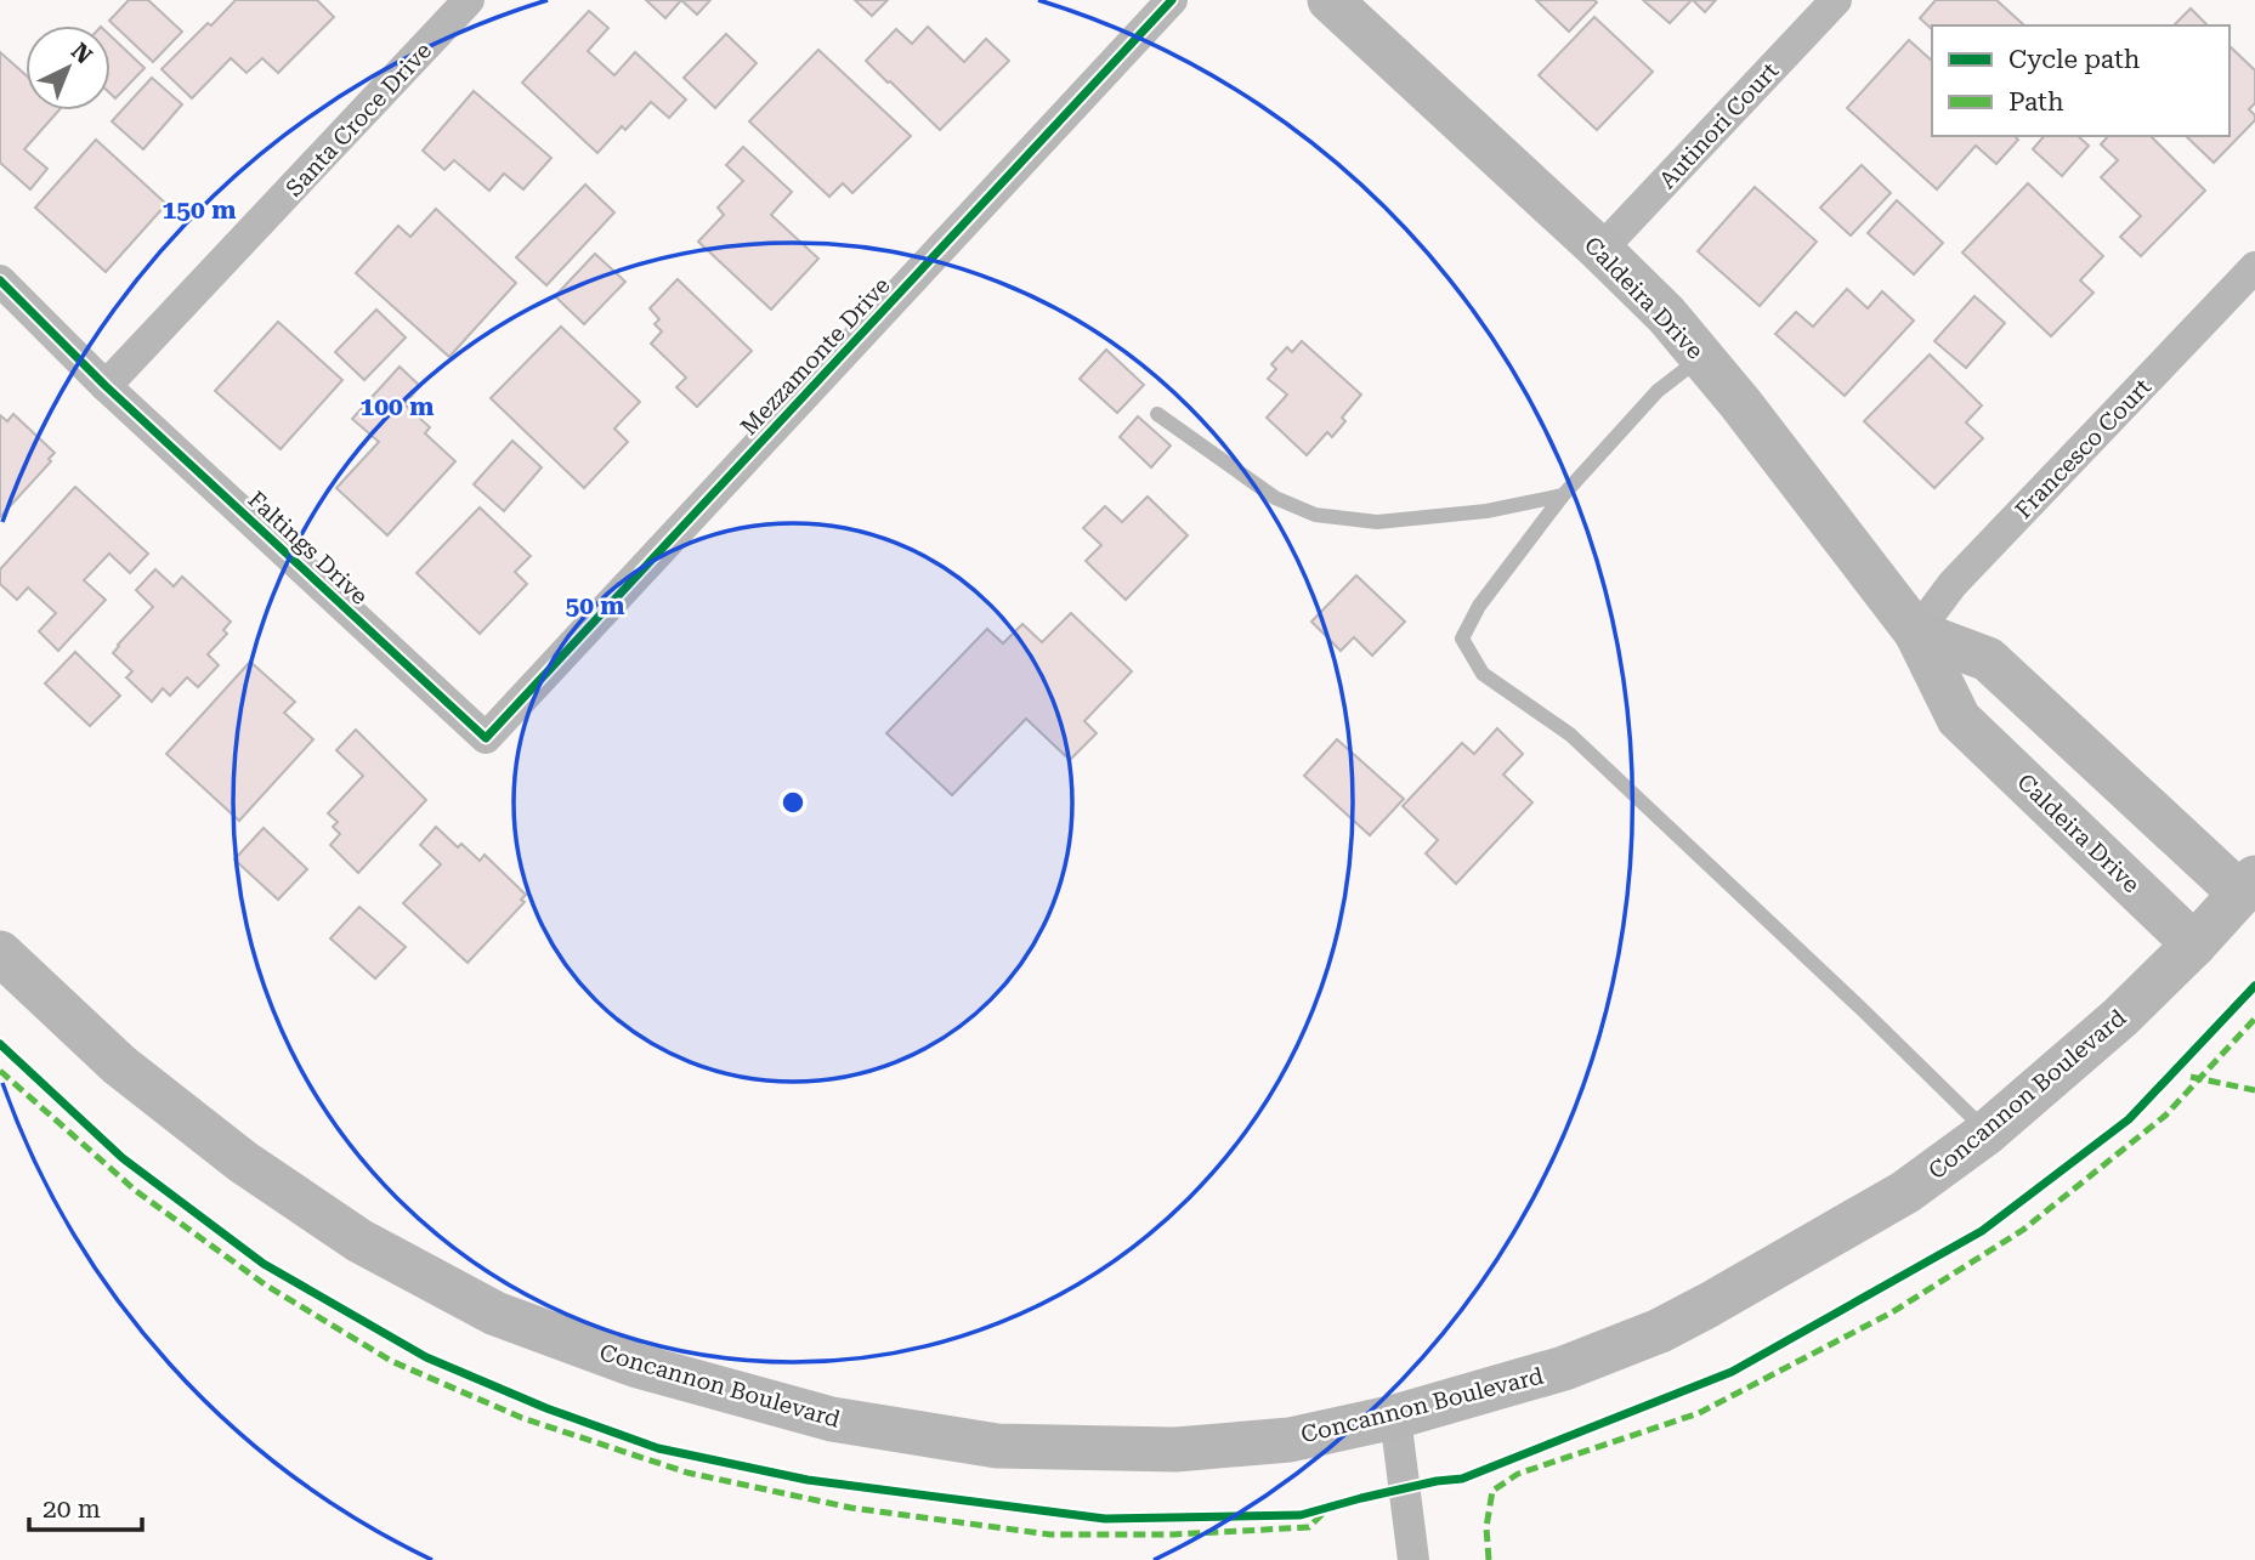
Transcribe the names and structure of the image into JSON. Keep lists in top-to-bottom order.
{
  "streets": {
    "main road": ["Caldeira Drive", "Concannon Boulevard"],
    "street": [
      "Santa Croce Drive",
      "Autinori Court",
      "Mezzamonte Drive",
      "Francesco Court",
      "Faltings Drive"
    ]
  },
  "crossings": [
    ["Santa Croce Drive", "Faltings Drive"],
    ["Autinori Court", "Caldeira Drive"],
    ["Caldeira Drive", "Francesco Court"],
    ["Caldeira Drive", "Concannon Boulevard"],
    ["Mezzamonte Drive", "Faltings Drive"]
  ],
  "legend": ["Cycle path", "Path"],
  "scale_bar": "20 m",
  "north": "top right",
  "rings": ["150 m", "100 m", "50 m"]
}
